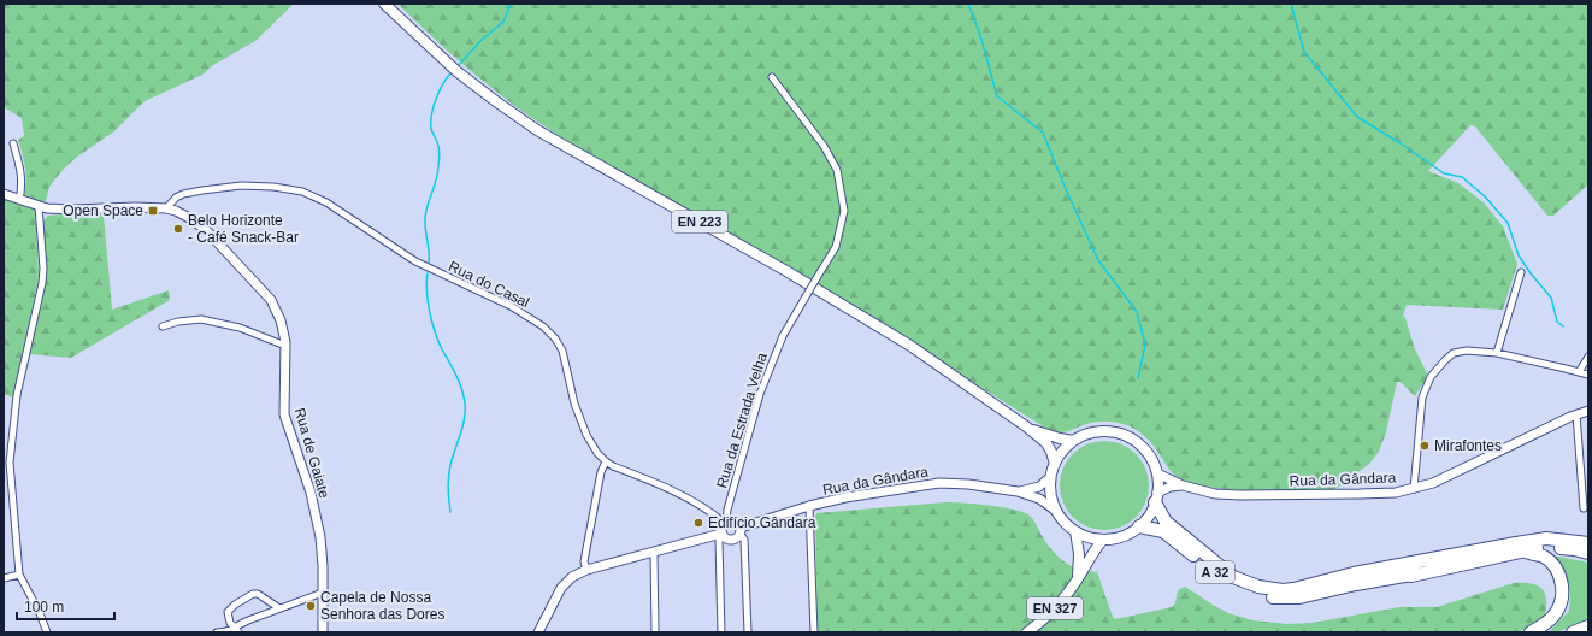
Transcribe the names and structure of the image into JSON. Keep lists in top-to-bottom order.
{
  "streets": {
    "highway": ["A 32"],
    "main road": [
      "EN 223",
      "Rua de Gaiate",
      "Rua da Gândara",
      "EN 327"
    ],
    "street": ["Rua do Casal", "Rua da Estrada Velha"]
  },
  "crossings": [
    ["EN 223", "Rua da Gândara"],
    ["EN 223", "A 32"],
    ["EN 223", "EN 327"],
    ["Rua do Casal", "Rua da Estrada Velha"],
    ["Rua do Casal", "Rua de Gaiate"],
    ["Rua do Casal", "Rua da Gândara"],
    ["Rua da Estrada Velha", "Rua da Gândara"],
    ["Rua da Gândara", "A 32"],
    ["Rua da Gândara", "EN 327"],
    ["A 32", "EN 327"]
  ],
  "places": {
    "transit": ["Open Space"],
    "other": [
      "Belo Horizonte - Café Snack-Bar",
      "Mirafontes",
      "Edifício Gândara",
      "Capela de Nossa Senhora das Dores"
    ]
  },
  "scale_bar": "100 m"
}
